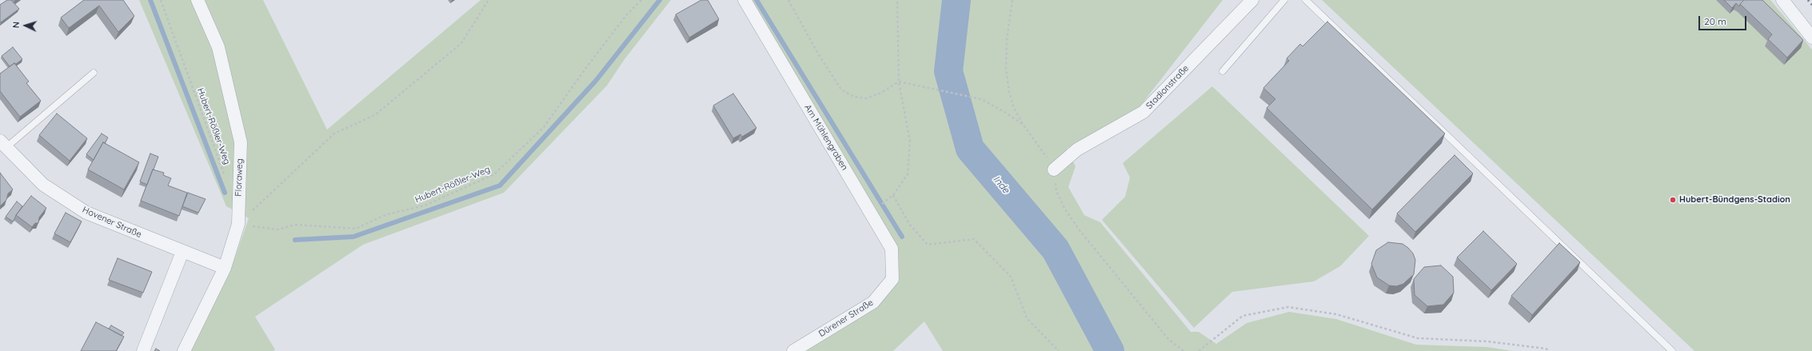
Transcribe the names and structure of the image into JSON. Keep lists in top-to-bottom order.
{
  "streets": {
    "street": [
      "Stadionstraße",
      "Am Mühlengraben",
      "Floraweg",
      "Hovener Straße",
      "Dürener Straße"
    ],
    "path": ["Hubert-Rößler-Weg"]
  },
  "crossings": [
    ["Hubert-Rößler-Weg", "Floraweg"],
    ["Am Mühlengraben", "Dürener Straße"],
    ["Floraweg", "Hovener Straße"]
  ],
  "water": ["Inde"],
  "places": ["Hubert-Bündgens-Stadion"],
  "scale_bar": "20 m",
  "north": "left"
}
